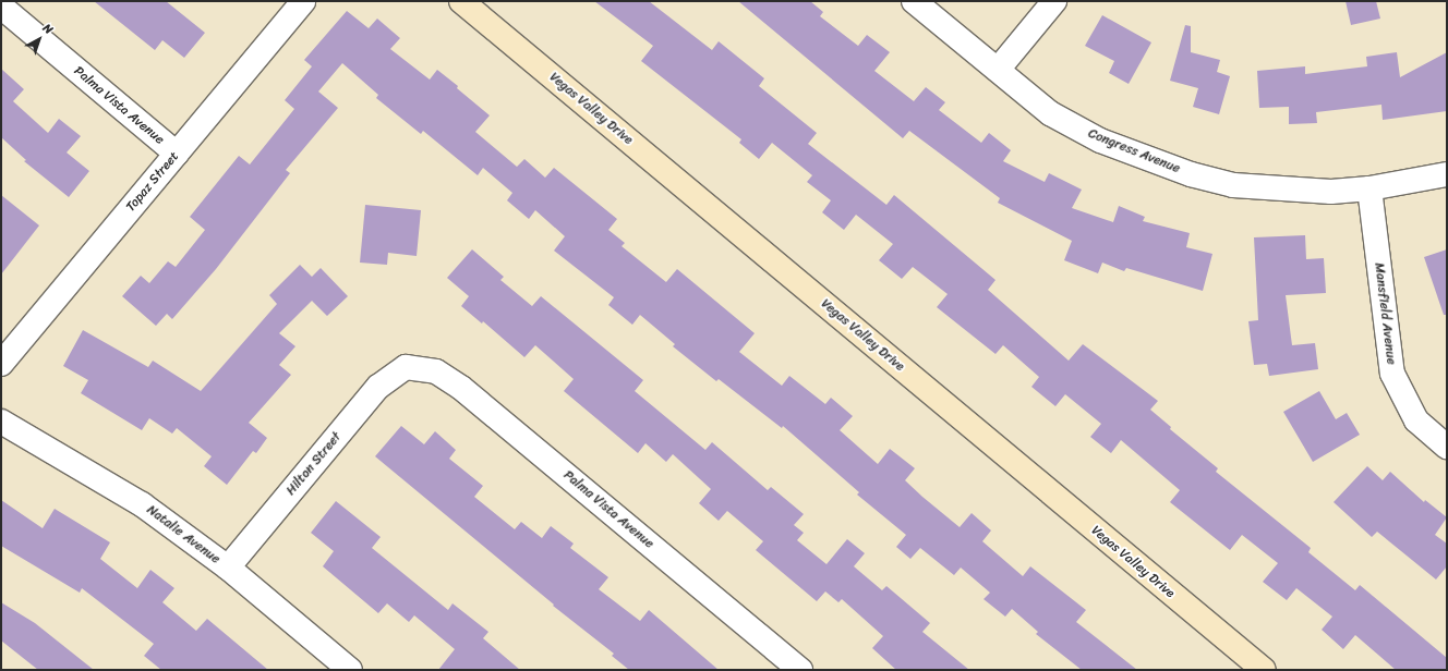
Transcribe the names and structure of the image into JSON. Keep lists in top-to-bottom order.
{
  "streets": {
    "street": [
      "Palma Vista Avenue",
      "Vegas Valley Drive",
      "Congress Avenue",
      "Topaz Street",
      "Mansfield Avenue",
      "Hilton Street",
      "Natalie Avenue"
    ]
  },
  "crossings": [
    ["Palma Vista Avenue", "Topaz Street"],
    ["Palma Vista Avenue", "Hilton Street"],
    ["Congress Avenue", "Mansfield Avenue"],
    ["Hilton Street", "Natalie Avenue"]
  ],
  "north": "top right"
}
